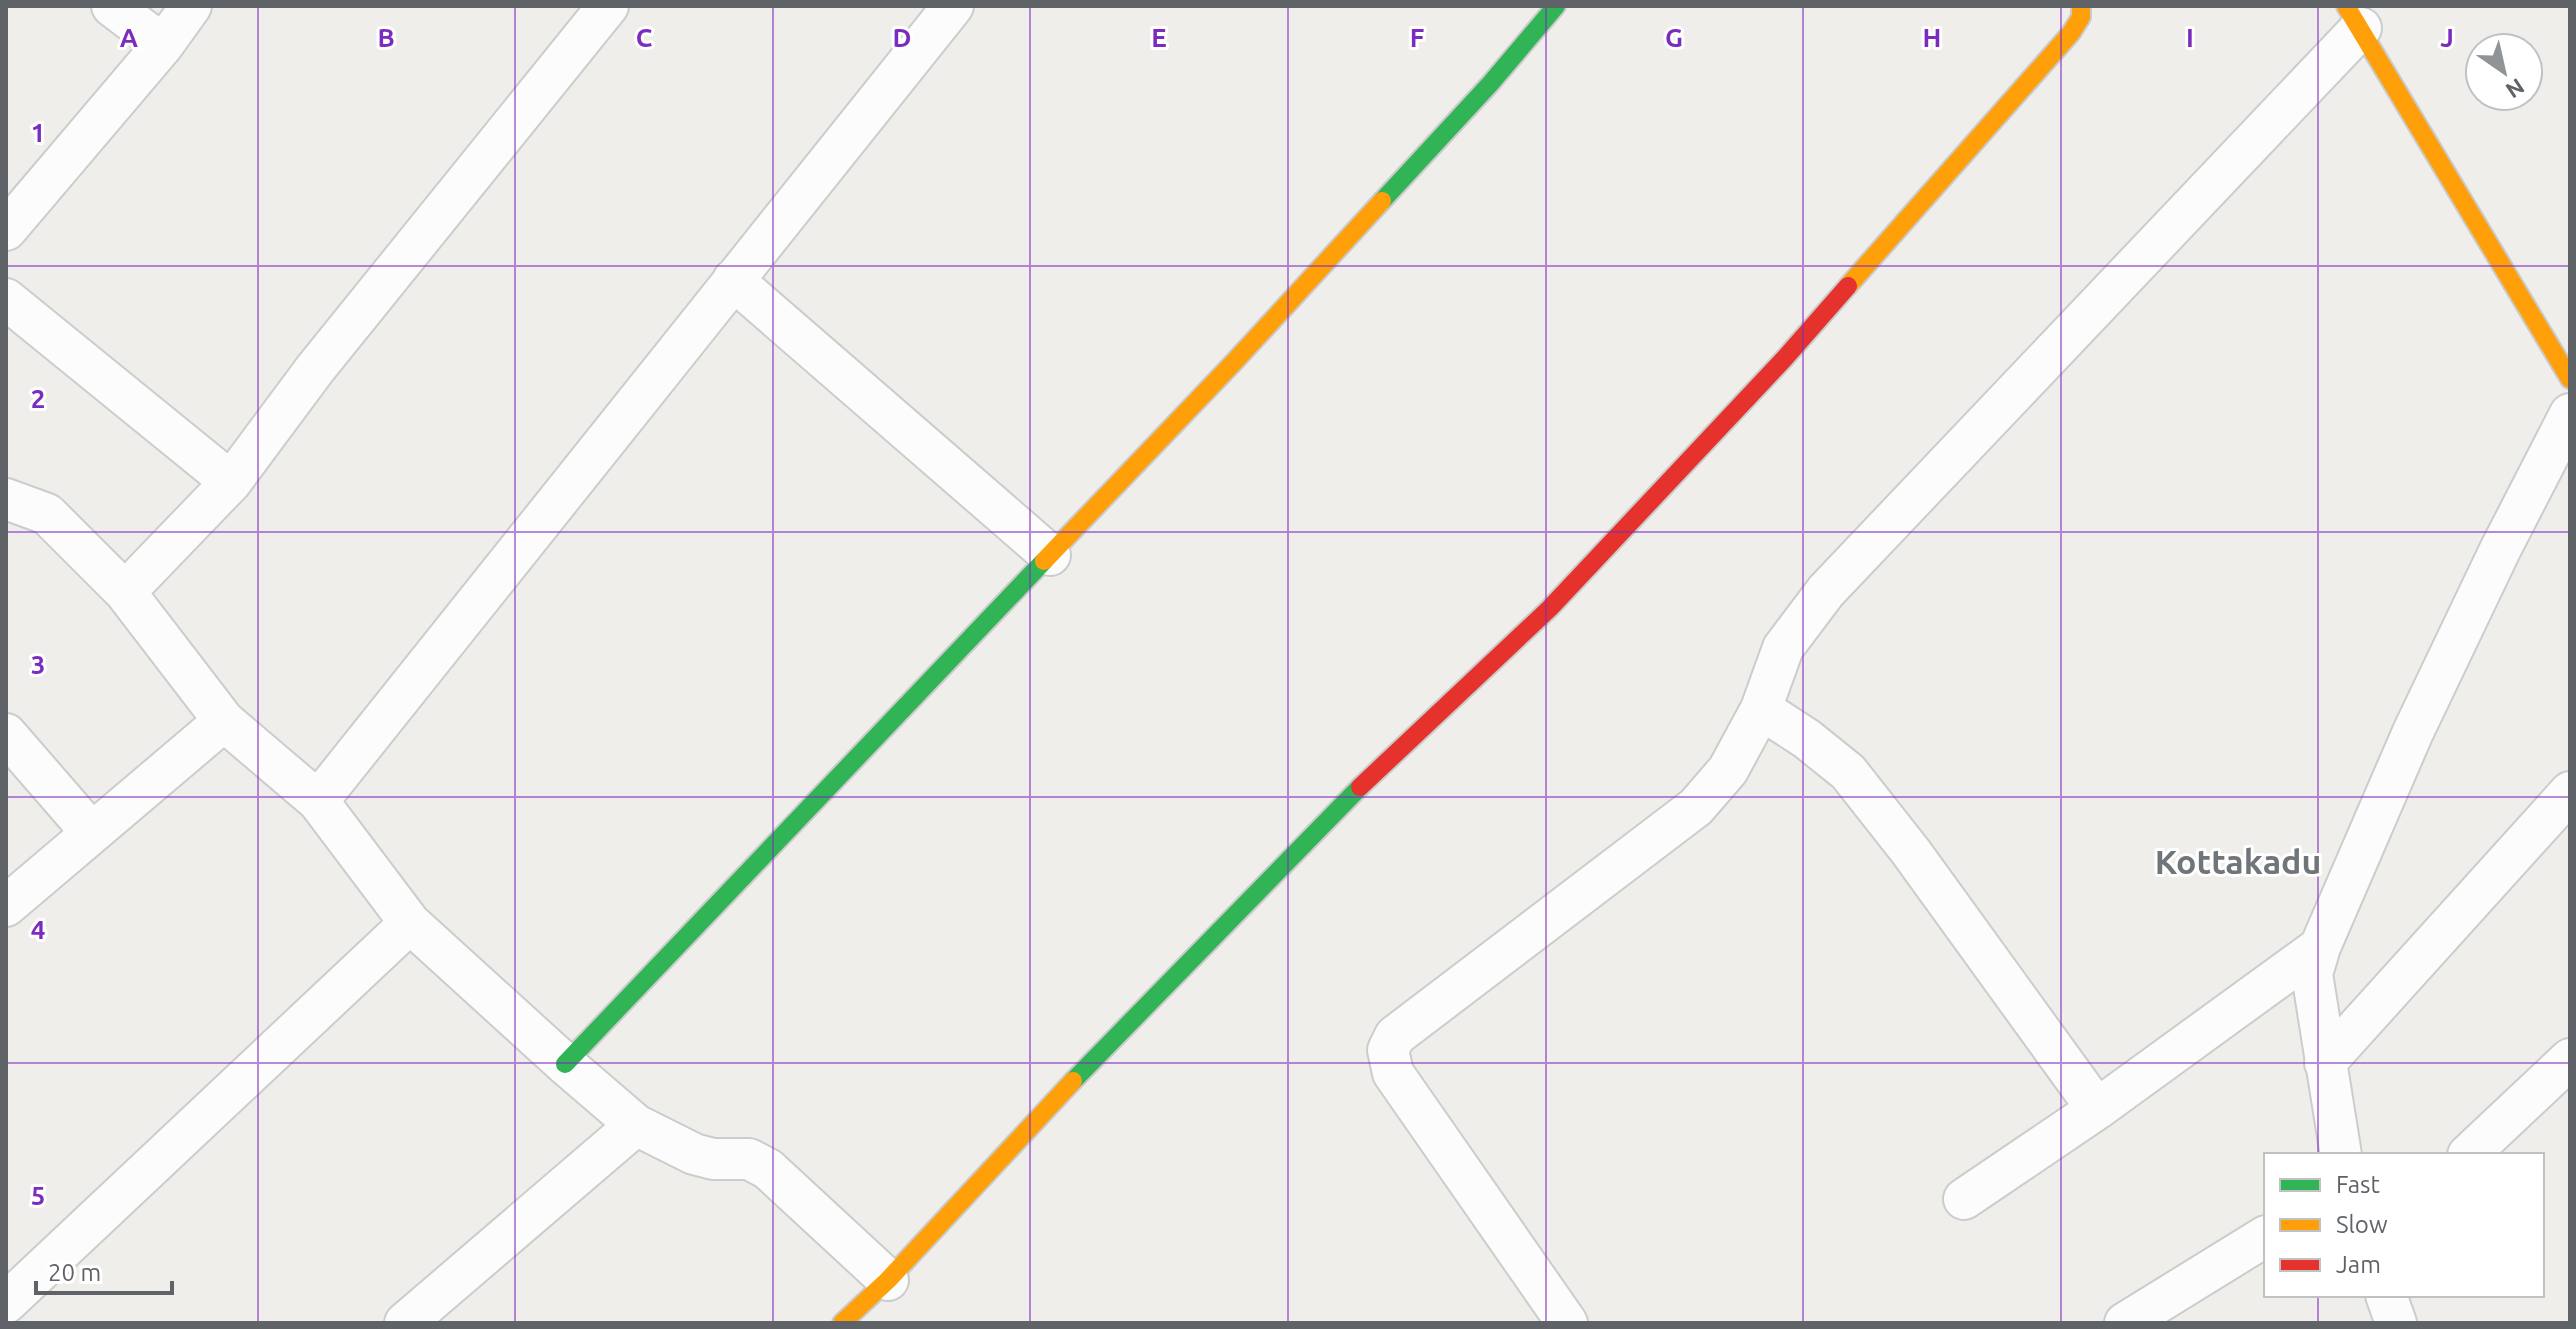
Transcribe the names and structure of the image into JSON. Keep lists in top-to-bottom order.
{
  "districts": ["Kottakadu"],
  "legend": ["Fast", "Slow", "Jam"],
  "scale_bar": "20 m",
  "north": "bottom right",
  "grid": {
    "columns": [
      "A",
      "B",
      "C",
      "D",
      "E",
      "F",
      "G",
      "H",
      "I",
      "J"
    ],
    "rows": [
      "1",
      "2",
      "3",
      "4",
      "5"
    ]
  }
}
